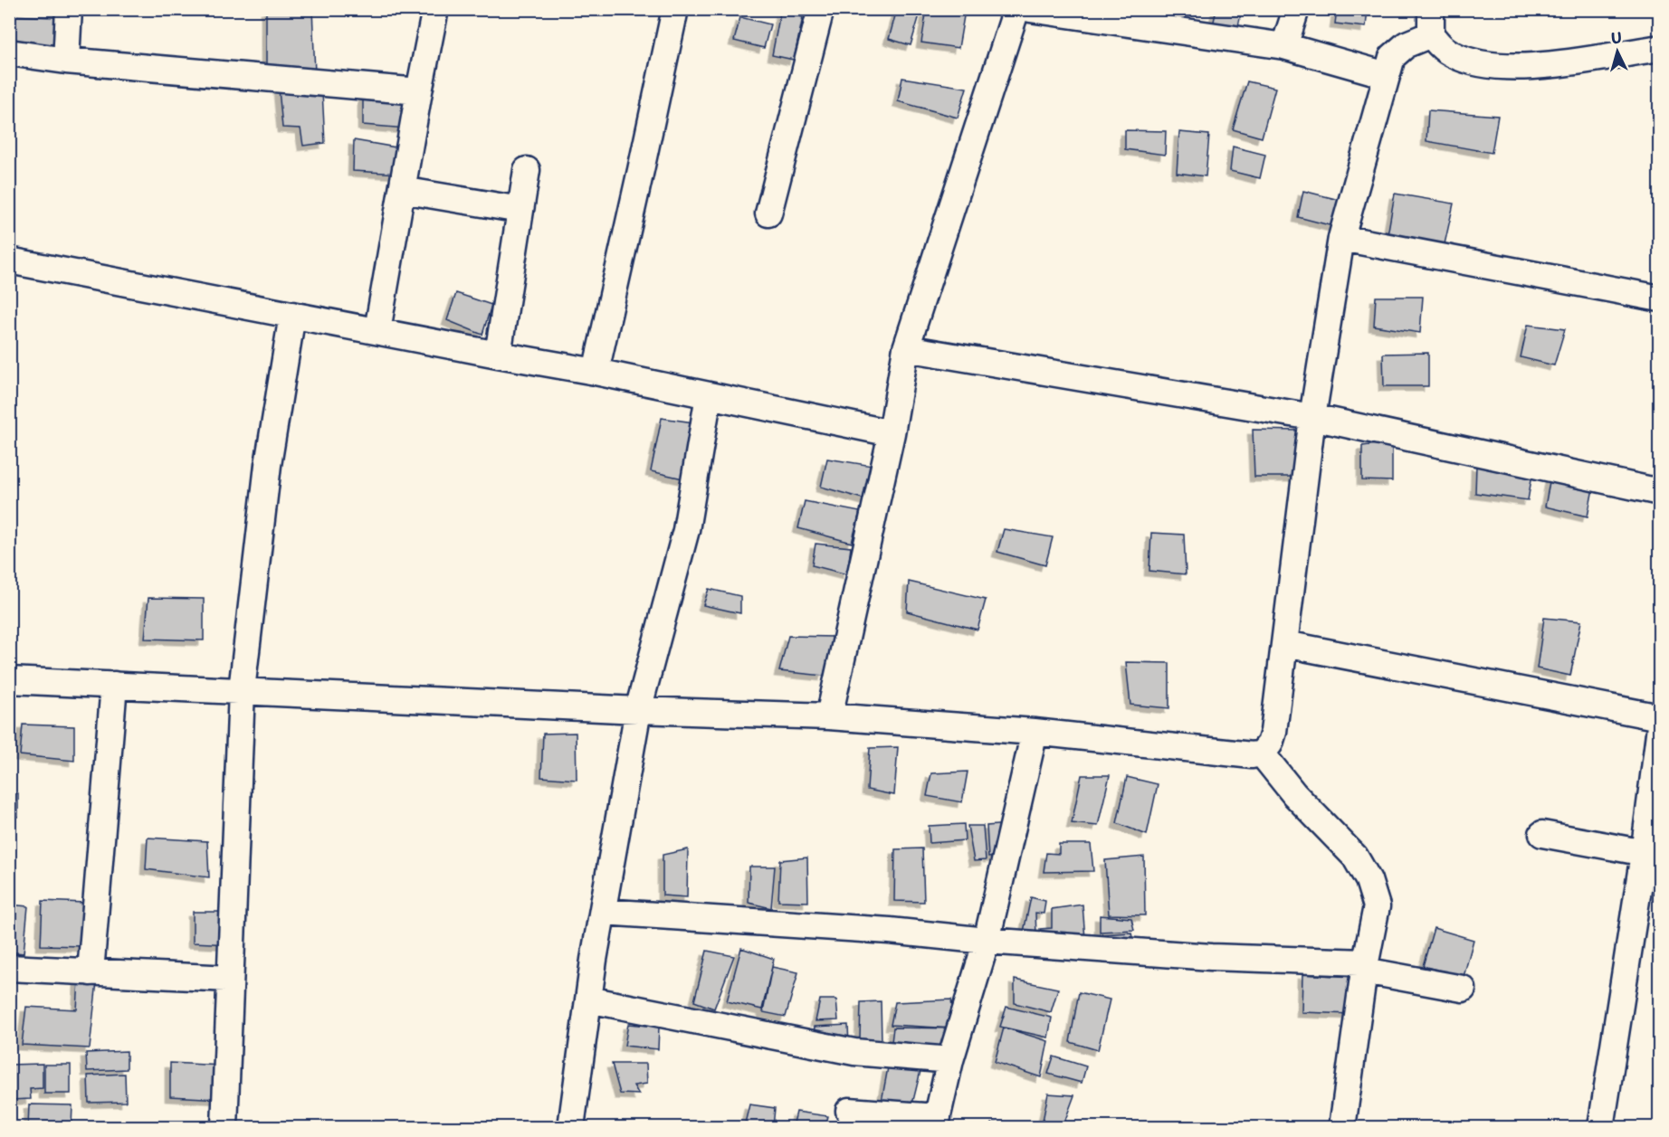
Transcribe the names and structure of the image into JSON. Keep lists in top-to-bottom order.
{
  "north": "top"
}
